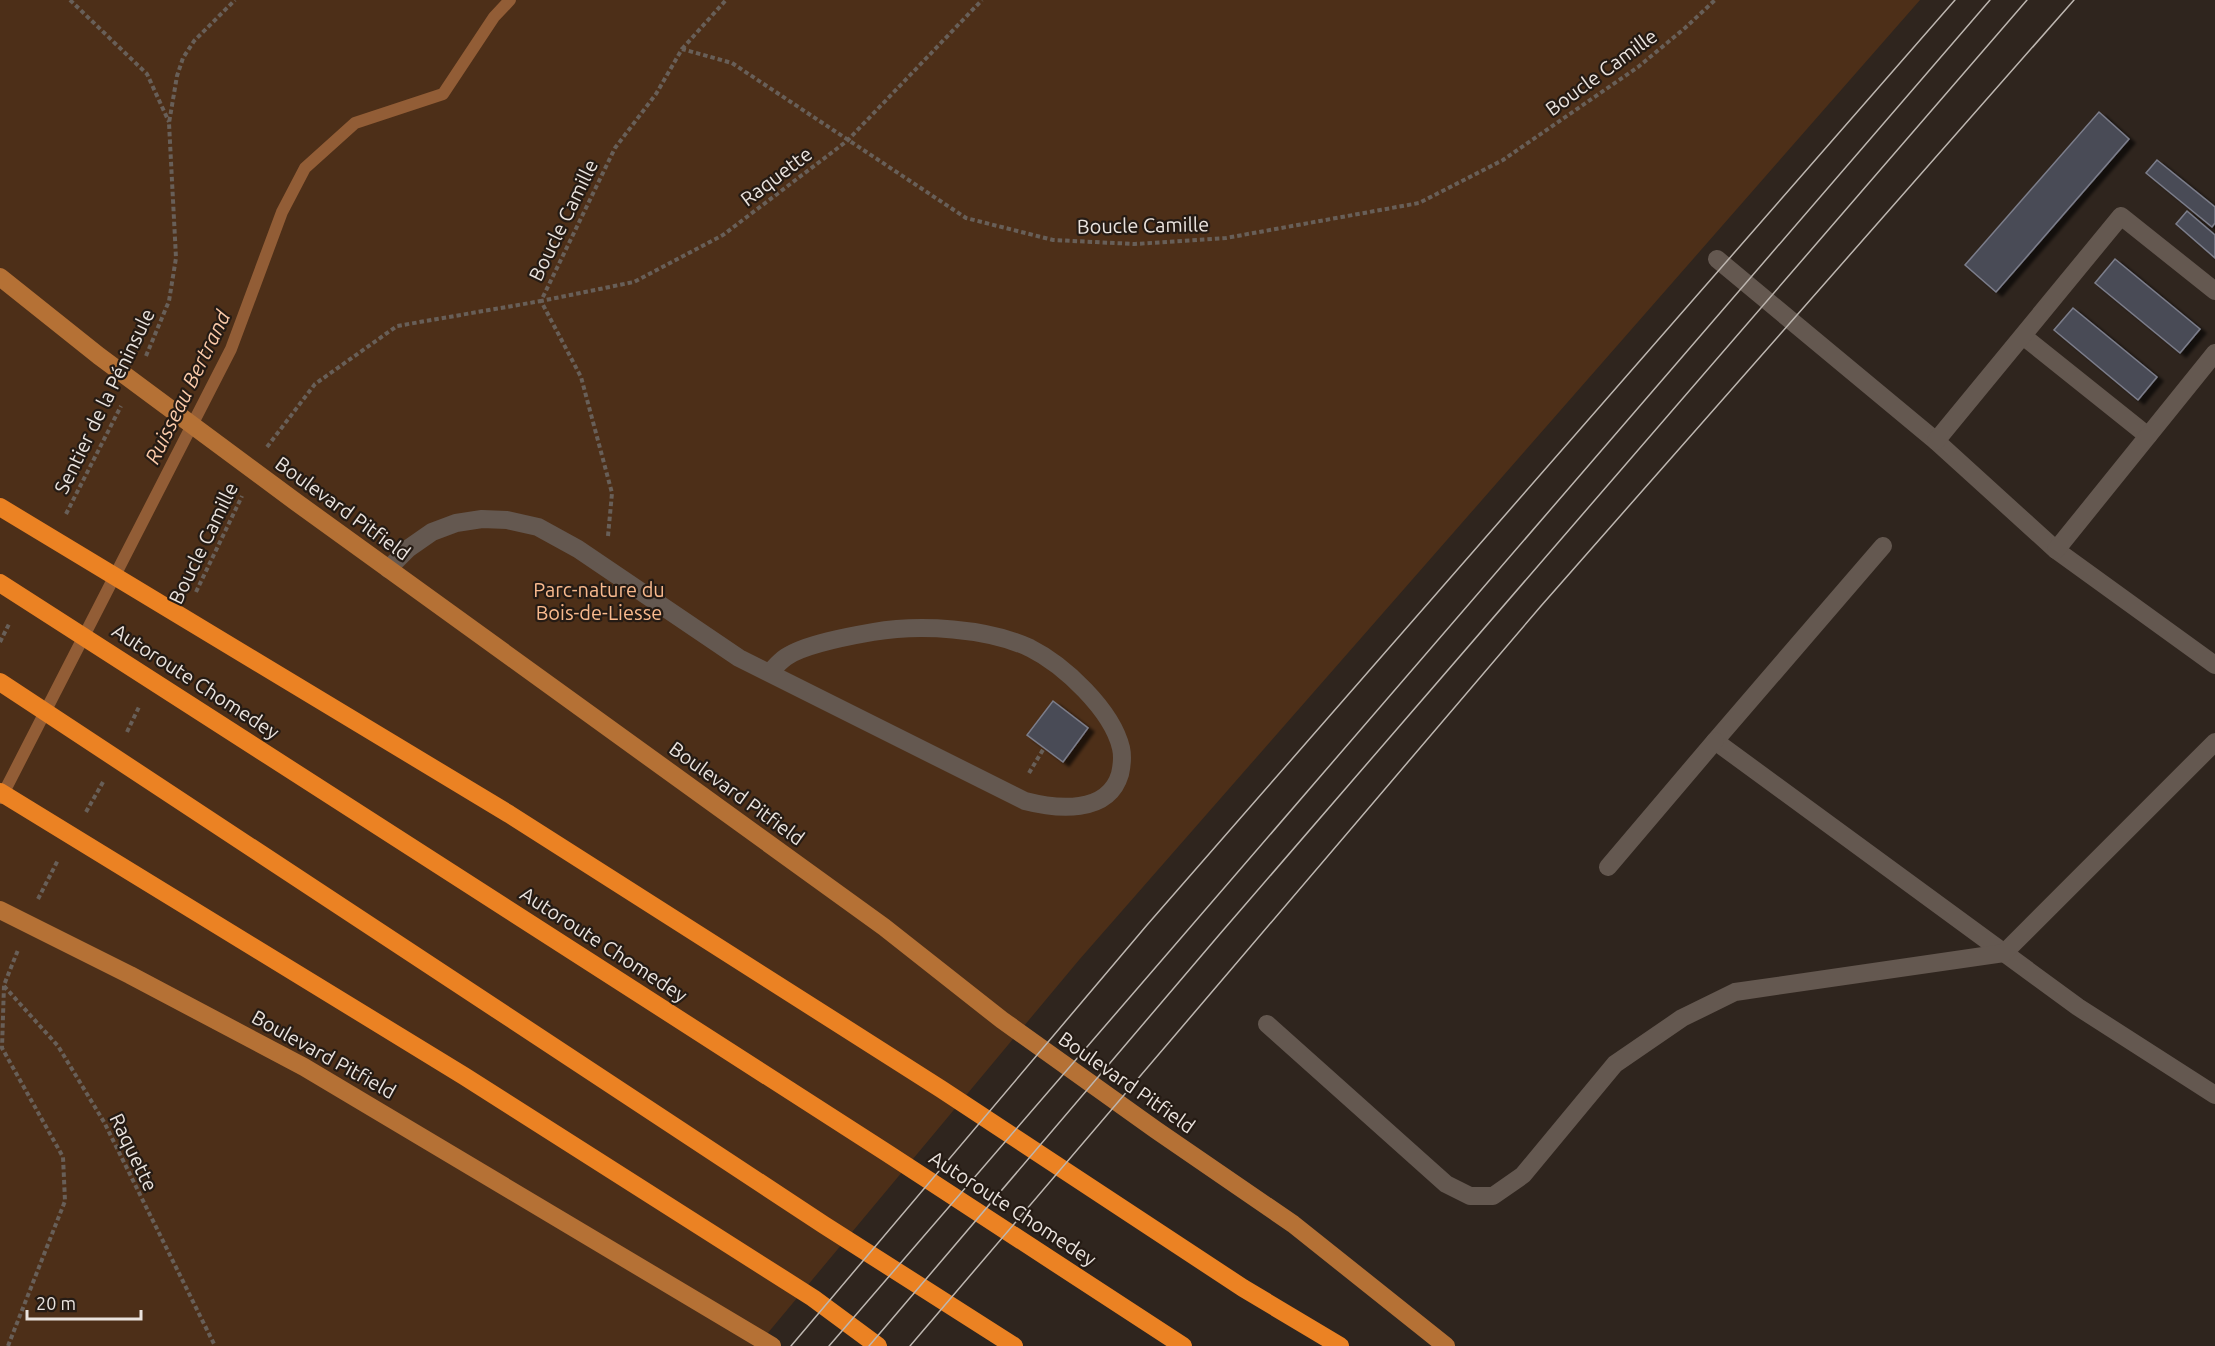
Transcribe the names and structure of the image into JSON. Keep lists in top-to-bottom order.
{
  "streets": {
    "highway": ["Autoroute Chomedey"],
    "main road": ["Boulevard Pitfield"],
    "path": ["Boucle Camille", "Raquette", "Sentier de la Péninsule"]
  },
  "crossings": [
    ["Boucle Camille", "Raquette"]
  ],
  "water": ["Ruisseau Bertrand"],
  "parks": ["Parc-nature du Bois-de-Liesse"],
  "scale_bar": "20 m"
}
